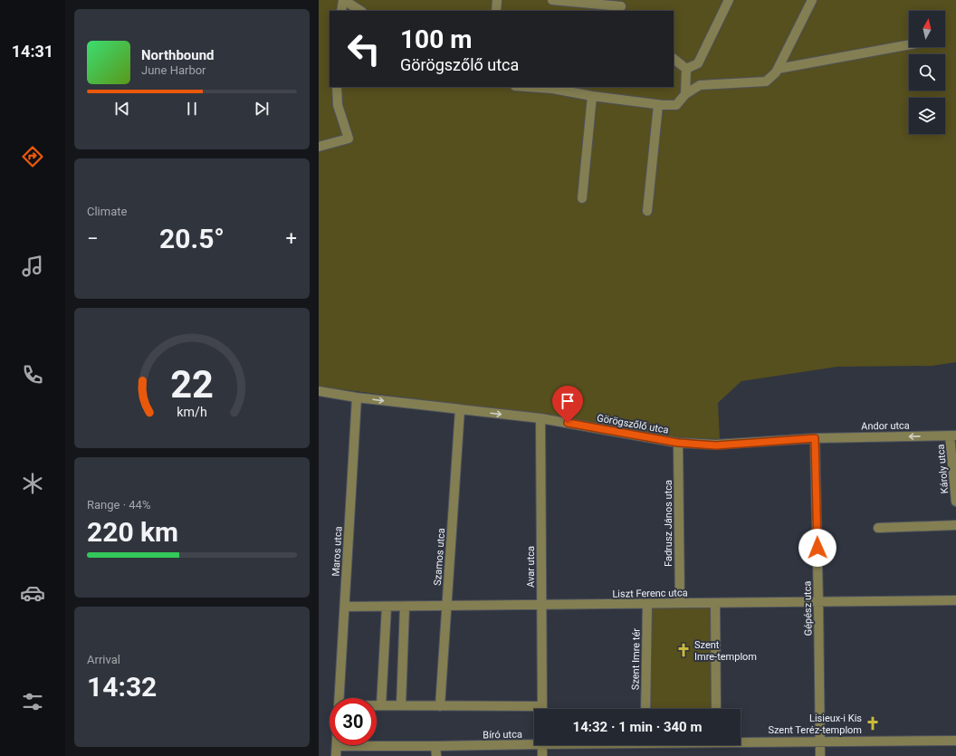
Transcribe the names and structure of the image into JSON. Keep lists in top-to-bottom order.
{
  "streets": {
    "street": [
      "Görögszőlő utca",
      "Andor utca",
      "Károly utca",
      "Fadrusz János utca",
      "Maros utca",
      "Szamos utca",
      "Avar utca",
      "Liszt Ferenc utca",
      "Gépész utca",
      "Szent Imre tér",
      "Bíró utca"
    ]
  },
  "crossings": [
    ["Görögszőlő utca", "Andor utca"],
    ["Görögszőlő utca", "Fadrusz János utca"],
    ["Görögszőlő utca", "Maros utca"],
    ["Görögszőlő utca", "Szamos utca"],
    ["Görögszőlő utca", "Avar utca"],
    ["Görögszőlő utca", "Gépész utca"],
    ["Andor utca", "Károly utca"],
    ["Andor utca", "Gépész utca"],
    ["Fadrusz János utca", "Liszt Ferenc utca"],
    ["Maros utca", "Liszt Ferenc utca"],
    ["Szamos utca", "Liszt Ferenc utca"],
    ["Avar utca", "Liszt Ferenc utca"],
    ["Liszt Ferenc utca", "Gépész utca"],
    ["Liszt Ferenc utca", "Szent Imre tér"],
    ["Gépész utca", "Bíró utca"]
  ],
  "one_way": ["Görögszőlő utca", "Andor utca"],
  "places": {
    "church": ["Szent Imre-templom", "Lisieux-i Kis Szent Teréz-templom"]
  },
  "north": "top",
  "page": {
    "tabs": "14:31",
    "turn": ["100 m", "Görögszőlő utca"],
    "song": ["Northbound", "June Harbor"],
    "tile": [
      "Climate",
      ["Range · 44%", "220 km"],
      ["Arrival", "14:32"]
    ],
    "heat": ["−", "20.5°", "+"],
    "limit": "30",
    "trip": "14:32 · 1 min · 340 m",
    "gauge": ["22", "km/h"]
  }
}
